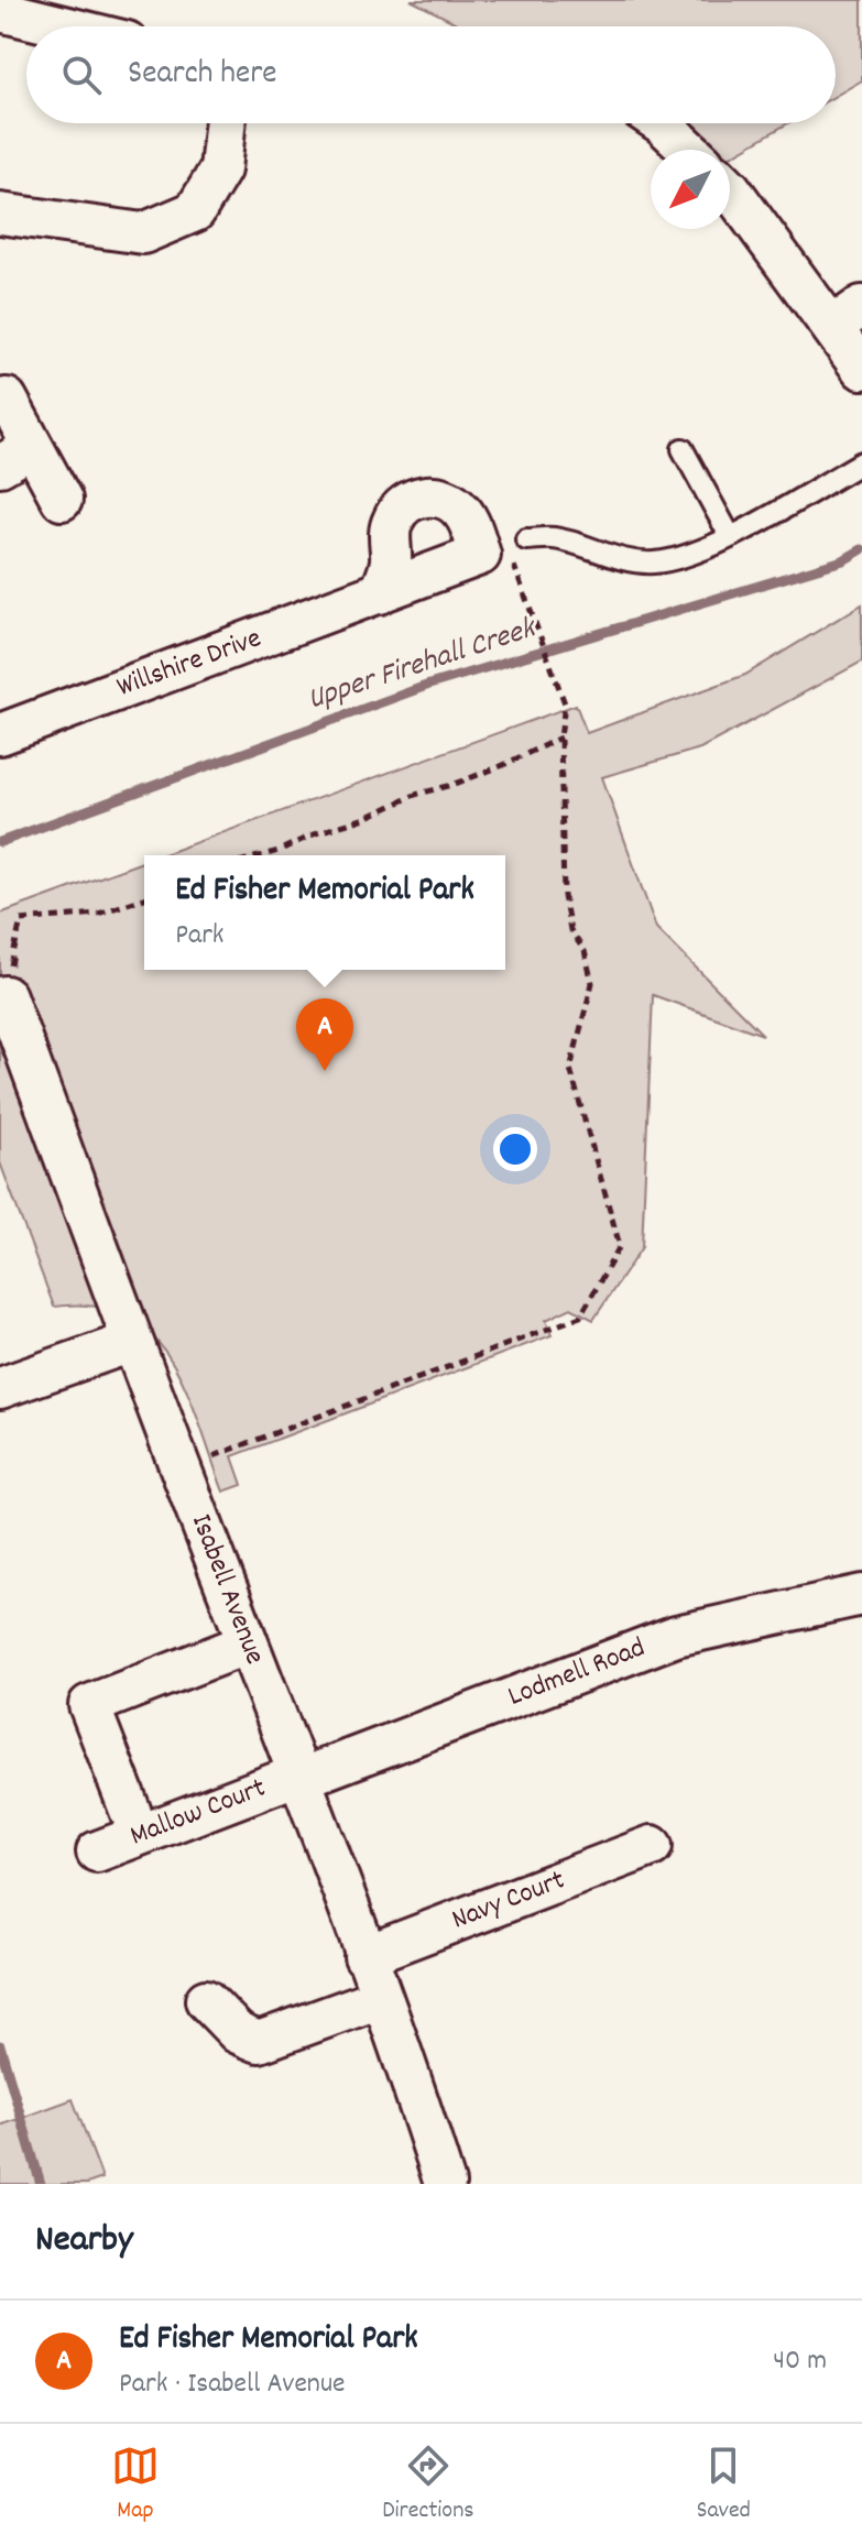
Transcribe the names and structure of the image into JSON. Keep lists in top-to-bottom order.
{
  "streets": {
    "street": [
      "Willshire Drive",
      "Isabell Avenue",
      "Lodmell Road",
      "Mallow Court",
      "Navy Court"
    ]
  },
  "crossings": [
    ["Isabell Avenue", "Lodmell Road"],
    ["Isabell Avenue", "Mallow Court"],
    ["Isabell Avenue", "Navy Court"],
    ["Lodmell Road", "Mallow Court"]
  ],
  "water": ["Upper Firehall Creek"],
  "north": "bottom left",
  "page": {
    "search": "Search here",
    "popup": ["Ed Fisher Memorial Park", "Park"],
    "pins": "A",
    "heading": "Nearby",
    "list": [
      {
        "mark": "A",
        "name": "Ed Fisher Memorial Park",
        "note": "Park · Isabell Avenue",
        "value": "40 m"
      }
    ],
    "nav": ["Map", "Directions", "Saved"]
  }
}
